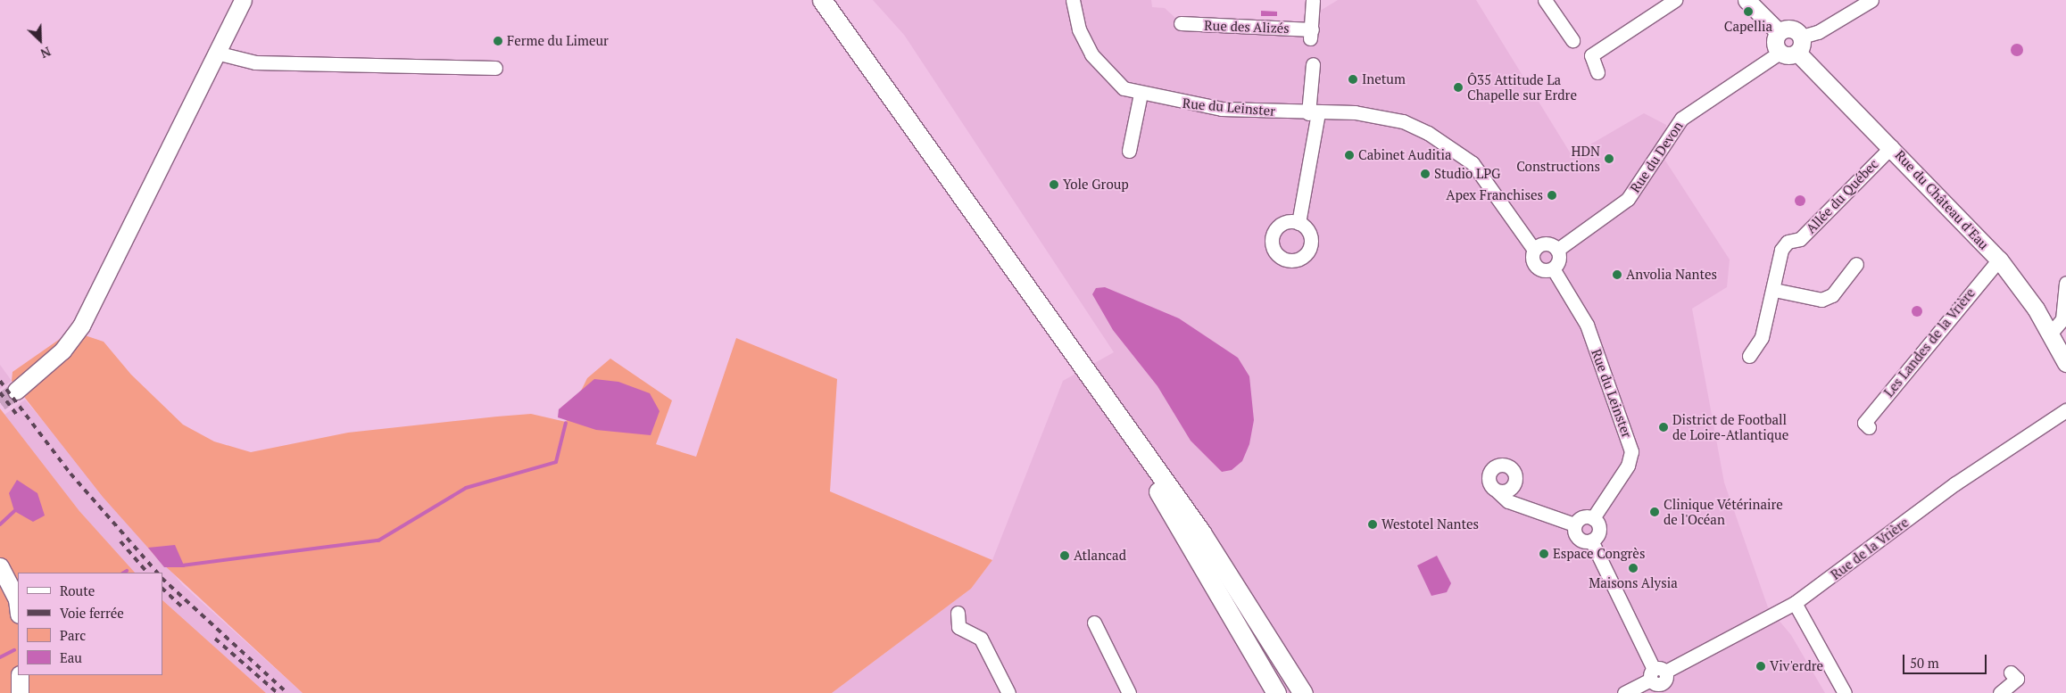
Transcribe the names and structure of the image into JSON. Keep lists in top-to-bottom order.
{
  "streets": {
    "street": [
      "Rue des Alizés",
      "Rue du Leinster",
      "Rue du Devon",
      "Allée du Québec",
      "Rue du Château d'Eau",
      "Les Landes de la Vrière",
      "Rue de la Vrière"
    ]
  },
  "crossings": [
    ["Rue du Leinster", "Rue du Devon"],
    ["Allée du Québec", "Rue du Château d'Eau"],
    ["Rue du Château d'Eau", "Les Landes de la Vrière"]
  ],
  "places": [
    "Capellia",
    "Ferme du Limeur",
    "Inetum",
    "Ô35 Attitude La Chapelle sur Erdre",
    "Cabinet Auditia",
    "HDN Constructions",
    "Studio LPG",
    "Yole Group",
    "Apex Franchises",
    "Anvolia Nantes",
    "District de Football de Loire-Atlantique",
    "Clinique Vétérinaire de l'Océan",
    "Westotel Nantes",
    "Espace Congrès",
    "Atlancad",
    "Maisons Alysia",
    "Viv'erdre"
  ],
  "legend": [
    "Route",
    "Voie ferrée",
    "Parc",
    "Eau"
  ],
  "scale_bar": "50 m",
  "north": "bottom right"
}
